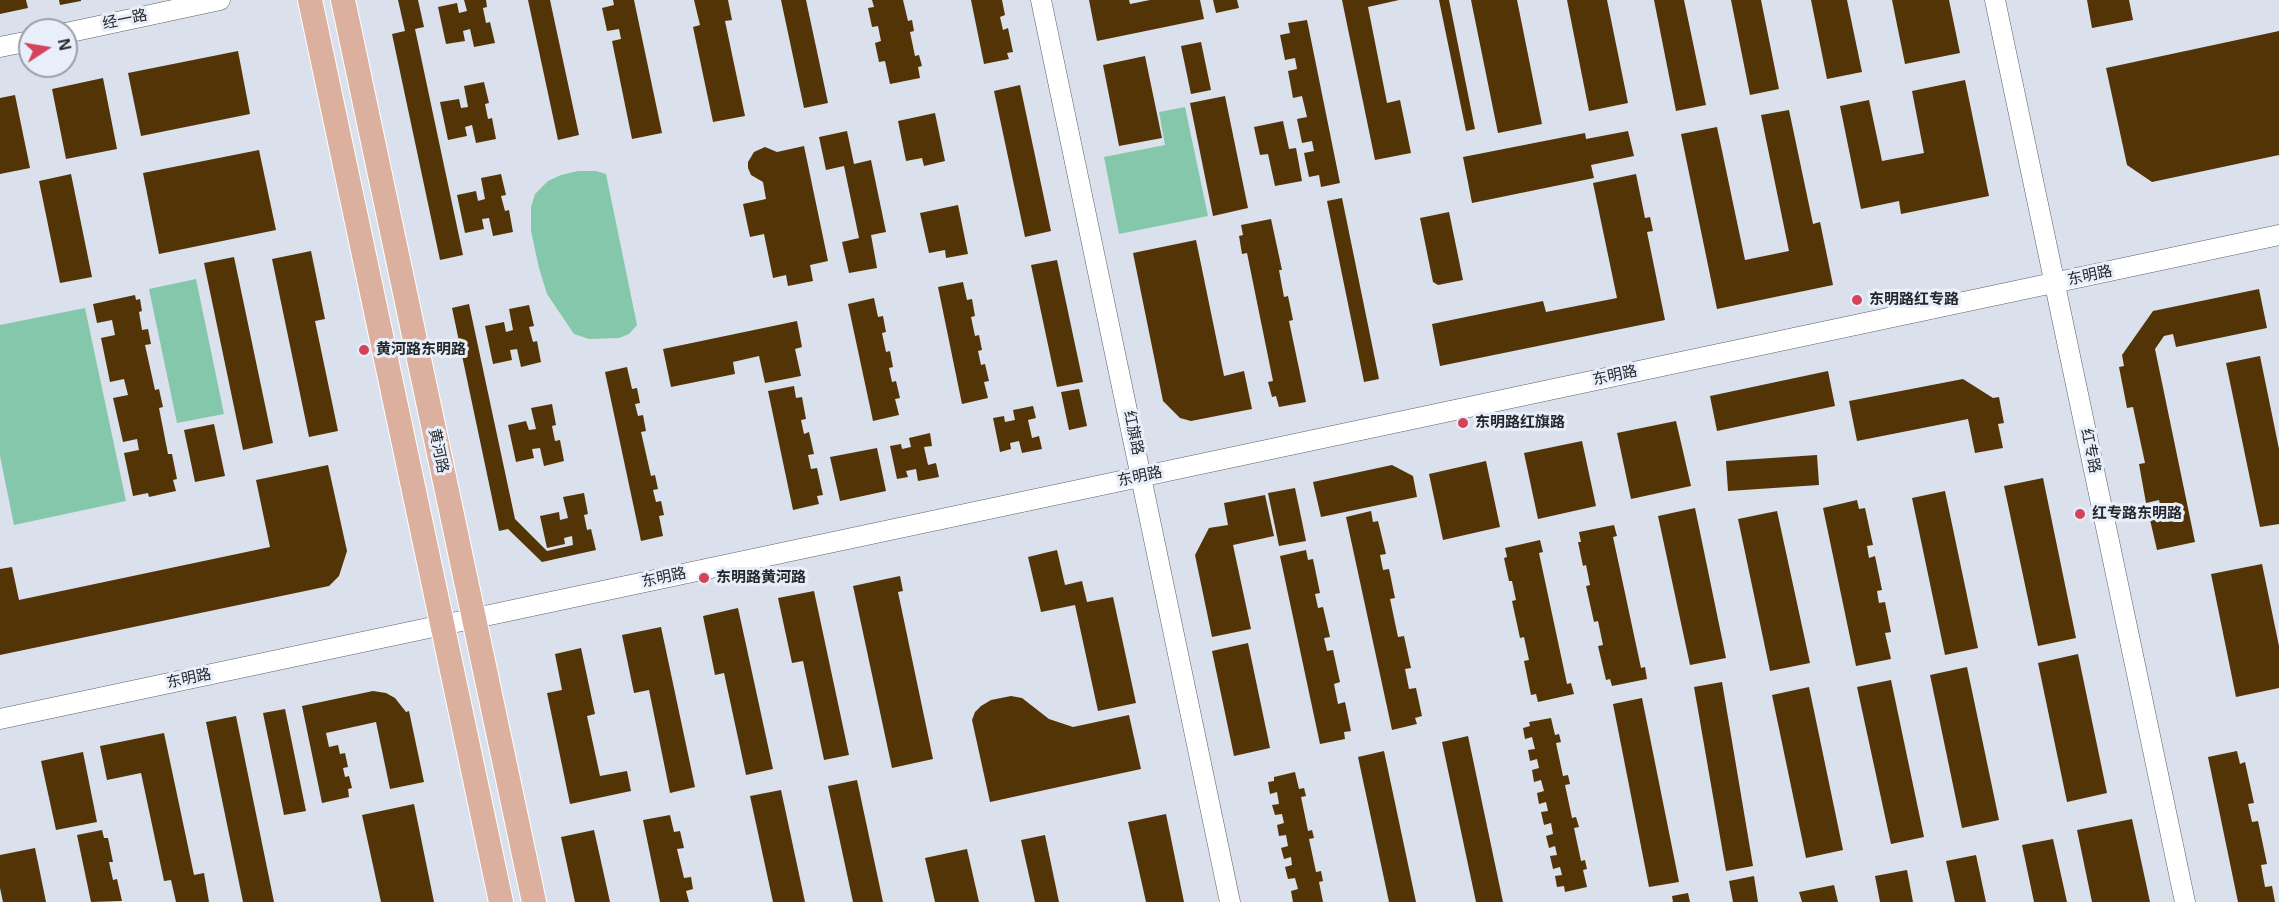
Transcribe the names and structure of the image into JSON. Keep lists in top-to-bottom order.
{
  "streets": {
    "main road": ["黄河路"],
    "street": [
      "经一路",
      "东明路",
      "红旗路",
      "红专路"
    ]
  },
  "crossings": [
    ["东明路", "红旗路"],
    ["东明路", "黄河路"],
    ["东明路", "红专路"]
  ],
  "places": [
    "东明路红专路",
    "黄河路东明路",
    "东明路红旗路",
    "红专路东明路",
    "东明路黄河路"
  ],
  "north": "right"
}
